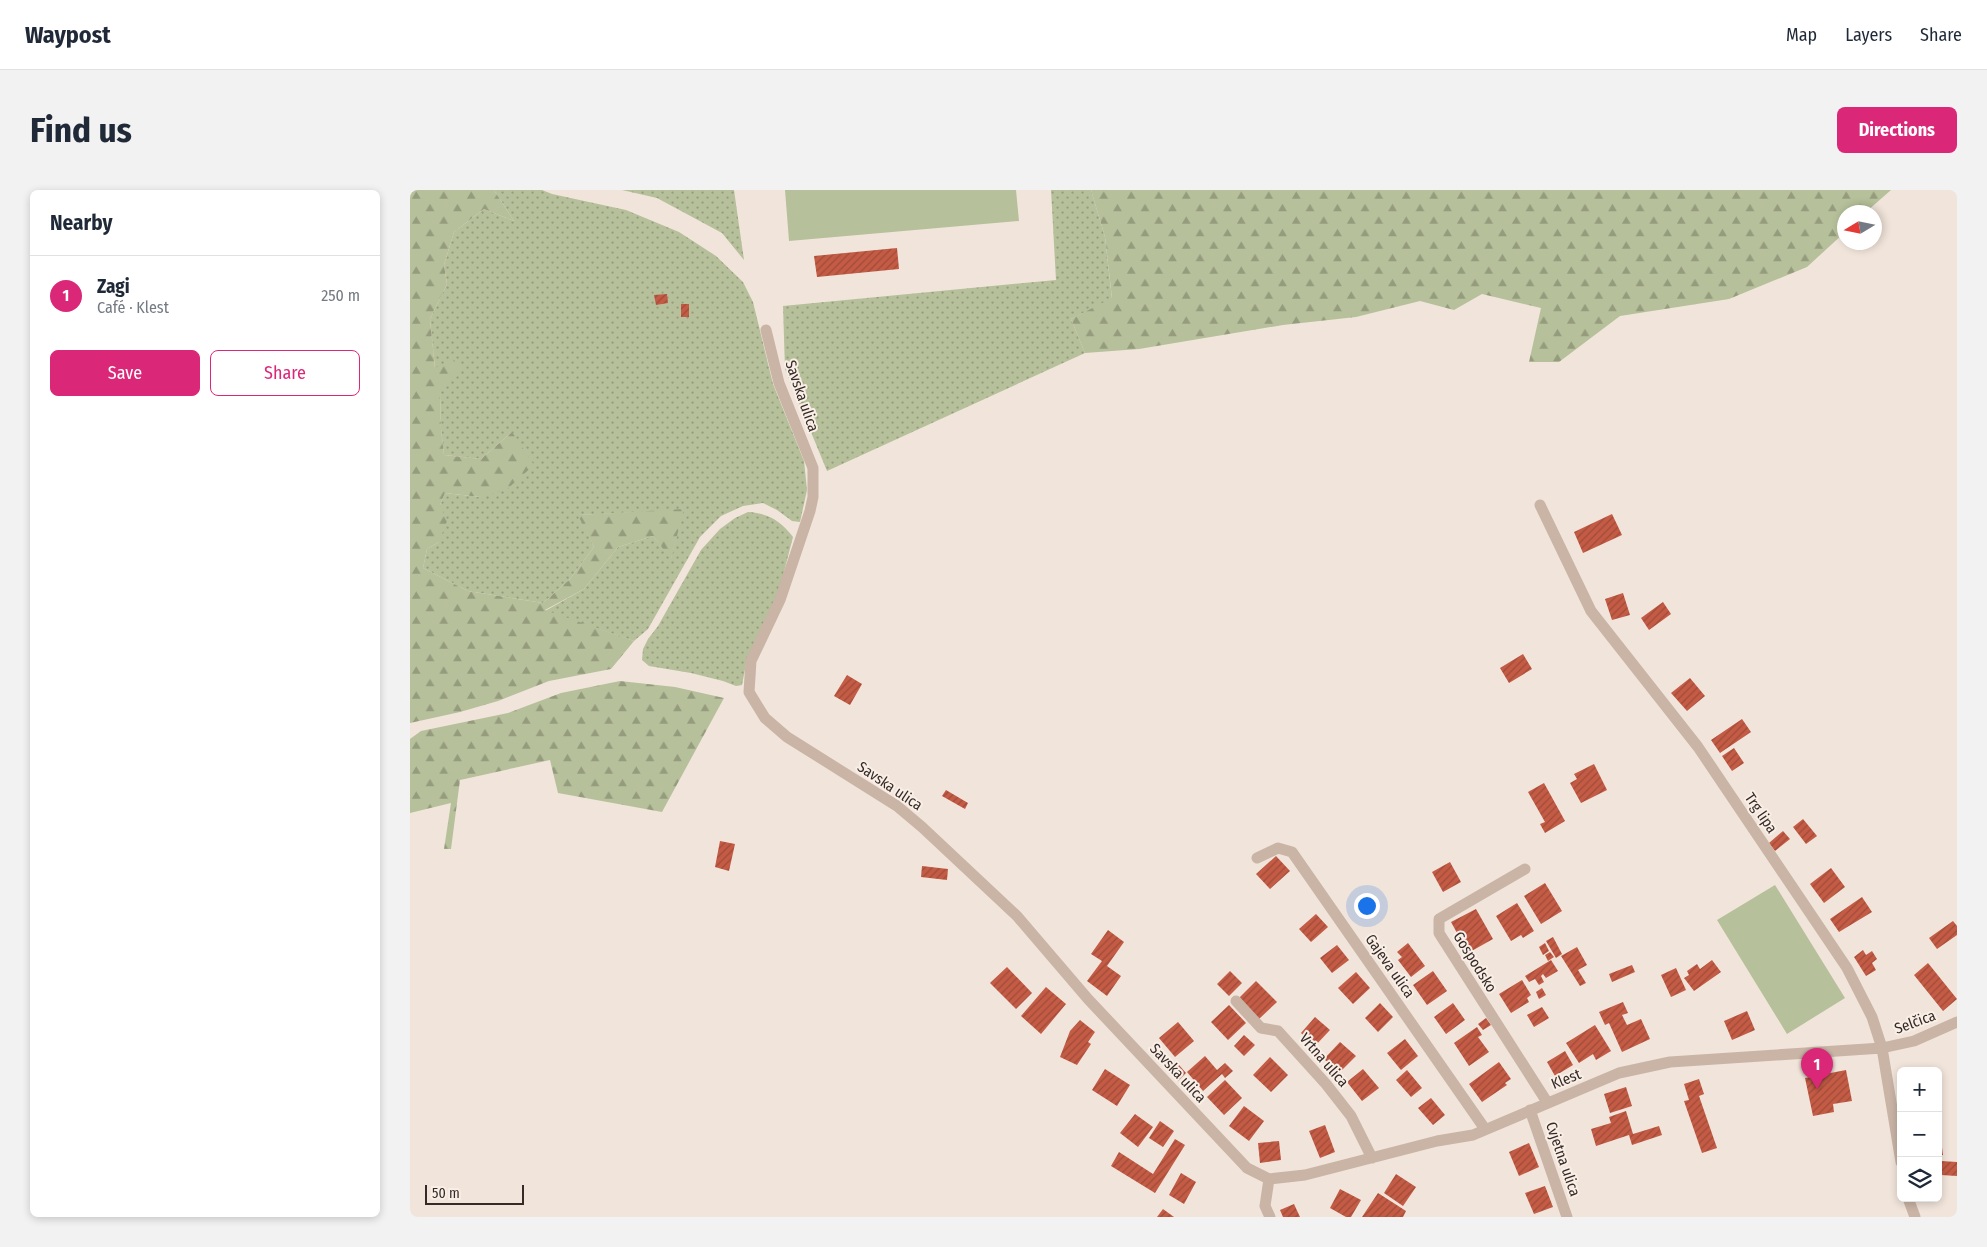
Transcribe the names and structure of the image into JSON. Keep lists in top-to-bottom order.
{
  "streets": {
    "street": [
      "Savska ulica",
      "Trg lipa",
      "Gospodsko",
      "Gajeva ulica",
      "Selčica",
      "Vrtna ulica",
      "Klest",
      "Cvjetna ulica"
    ]
  },
  "crossings": [
    ["Savska ulica", "Klest"],
    ["Trg lipa", "Selčica"],
    ["Trg lipa", "Klest"],
    ["Gospodsko", "Klest"],
    ["Gajeva ulica", "Klest"],
    ["Selčica", "Klest"],
    ["Vrtna ulica", "Klest"],
    ["Klest", "Cvjetna ulica"]
  ],
  "scale_bar": "50 m",
  "north": "left",
  "page": {
    "header": "Waypost",
    "nav": ["Map", "Layers", "Share"],
    "buttons": [
      "Directions",
      ["Save", "Share"]
    ],
    "title": "Find us",
    "heading": "Nearby",
    "list": [
      {
        "mark": "1",
        "name": "Zagi",
        "note": "Café · Klest",
        "value": "250 m"
      }
    ],
    "pins": "1",
    "map_buttons": ["+", "−"],
    "scale": "50 m"
  }
}
